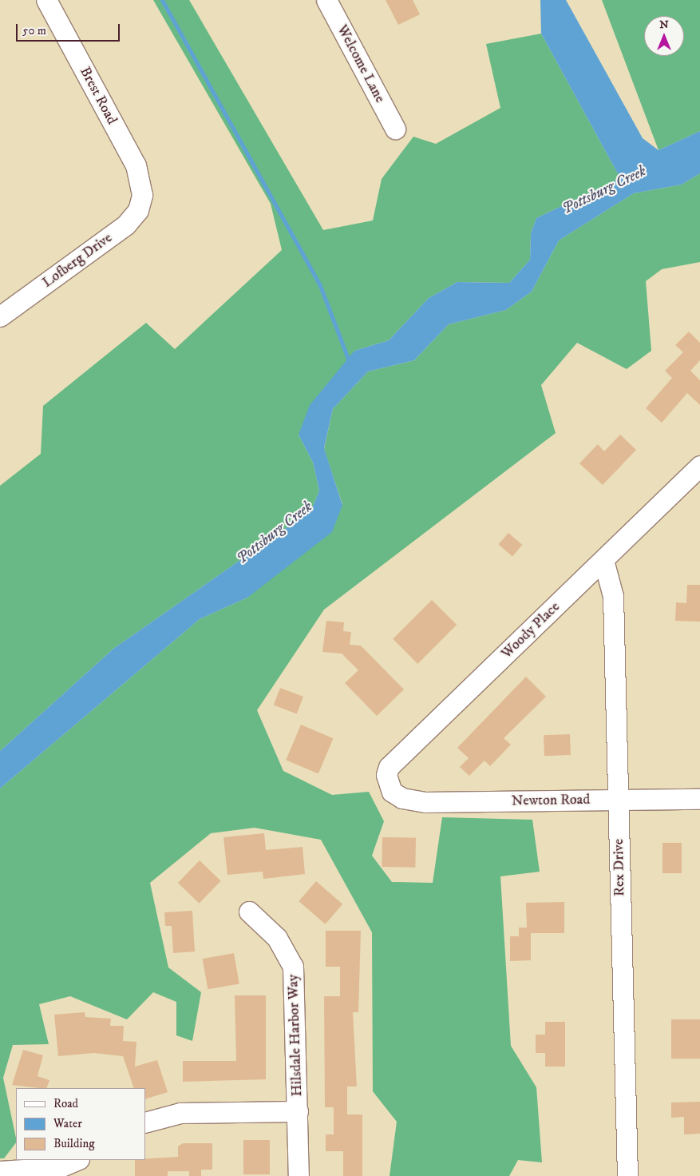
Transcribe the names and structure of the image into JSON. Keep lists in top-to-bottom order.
{
  "streets": {
    "street": [
      "Welcome Lane",
      "Brest Road",
      "Lofberg Drive",
      "Woody Place",
      "Newton Road",
      "Rex Drive",
      "Hilsdale Harbor Way"
    ]
  },
  "crossings": [
    ["Brest Road", "Lofberg Drive"],
    ["Woody Place", "Newton Road"],
    ["Woody Place", "Rex Drive"],
    ["Newton Road", "Rex Drive"]
  ],
  "water": ["Pottsburg Creek"],
  "legend": ["Road", "Water", "Building"],
  "scale_bar": "50 m",
  "north": "top"
}
